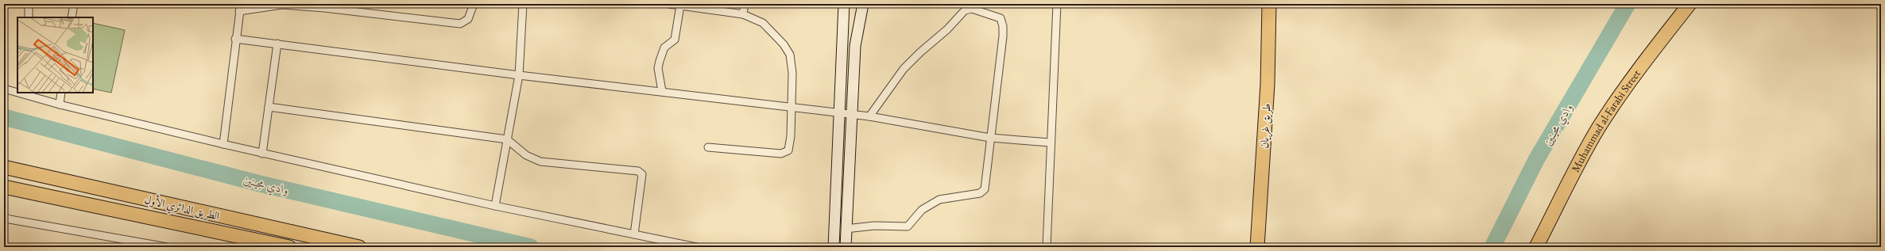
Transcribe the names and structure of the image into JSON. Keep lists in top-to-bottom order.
{
  "streets": {
    "highway": ["Muhammad al-Farabi Street", "طريق غريان", "الطريق الدائري الأول"]
  },
  "water": ["وادي مجينين"]
}
